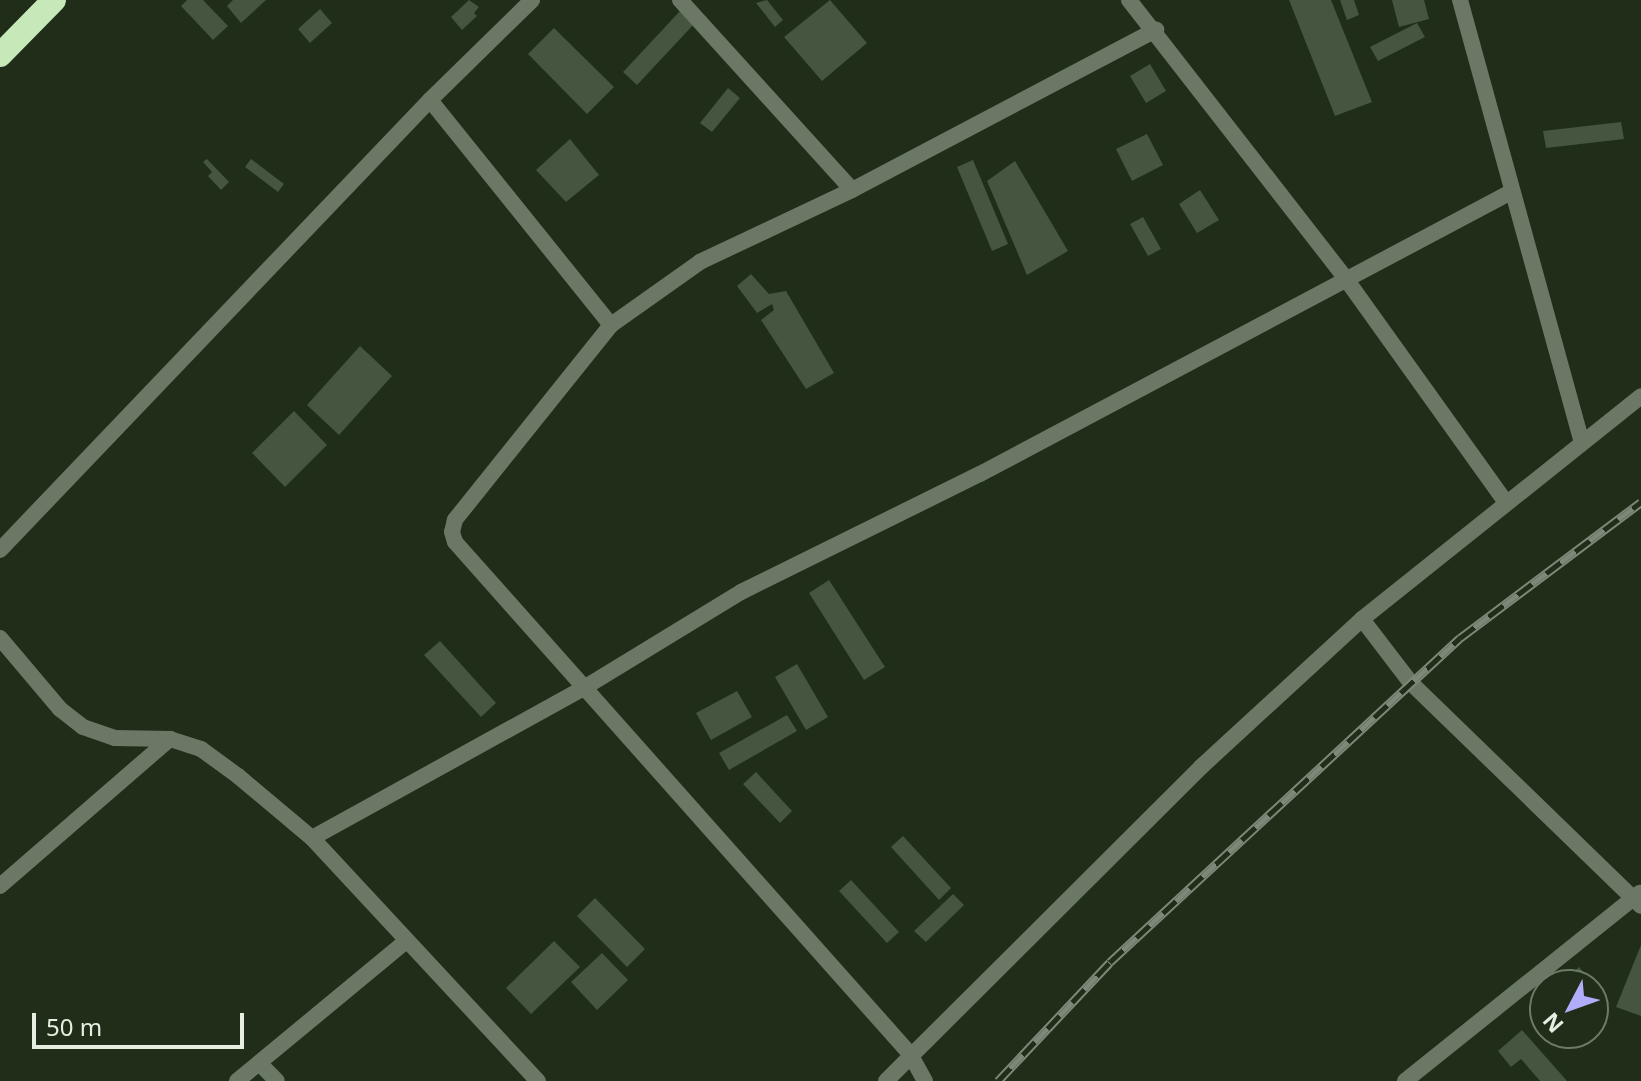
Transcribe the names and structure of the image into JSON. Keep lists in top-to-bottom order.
{
  "scale_bar": "50 m",
  "north": "bottom left"
}
